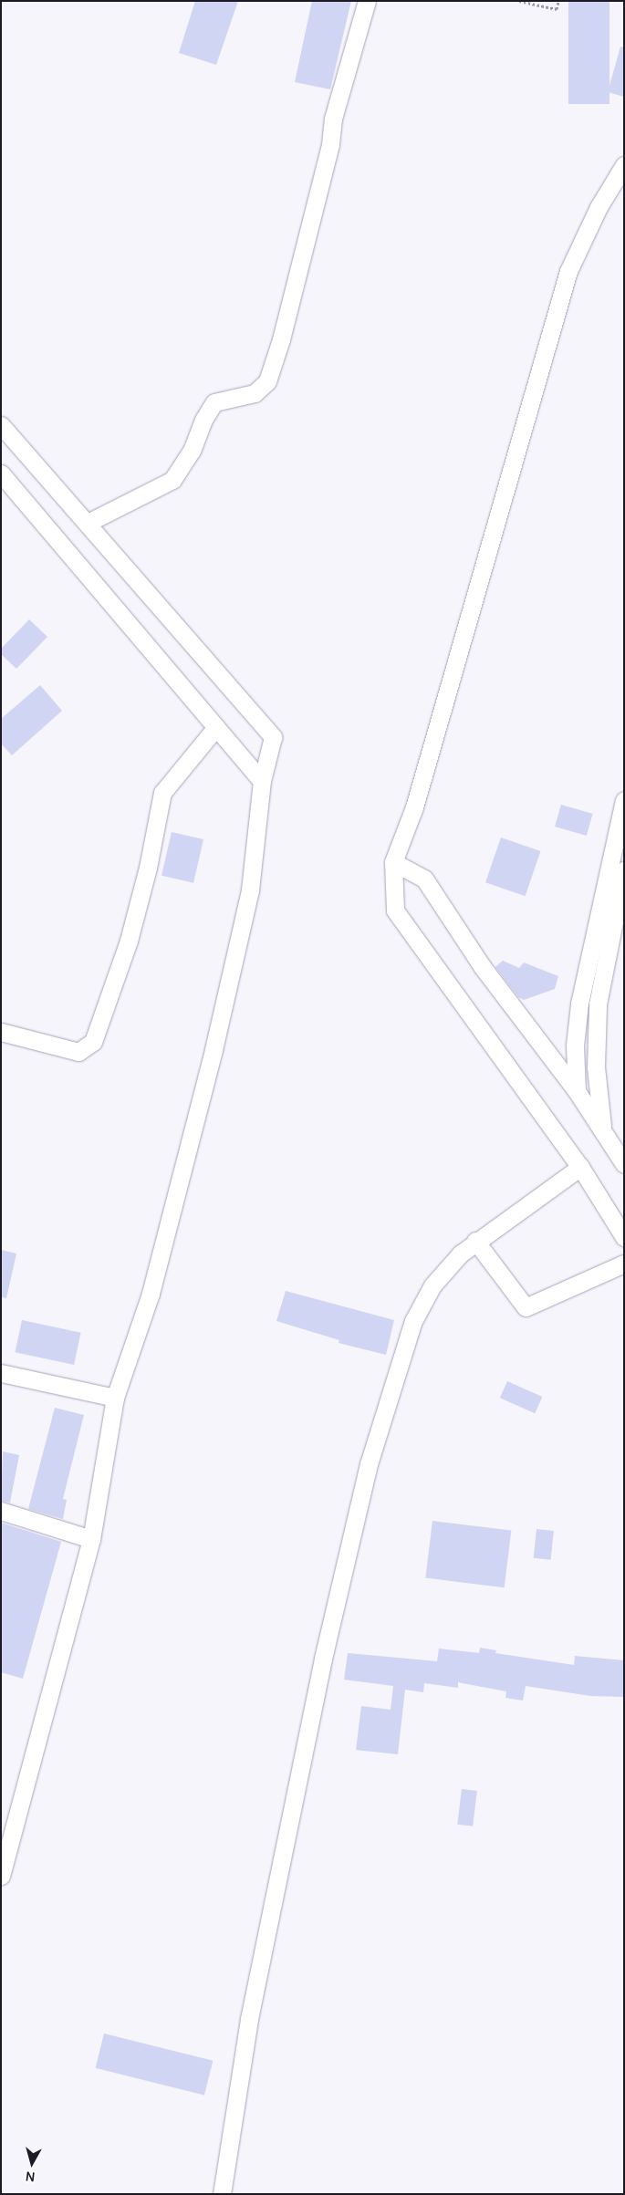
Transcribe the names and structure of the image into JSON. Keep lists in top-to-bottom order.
{
  "north": "bottom"
}
